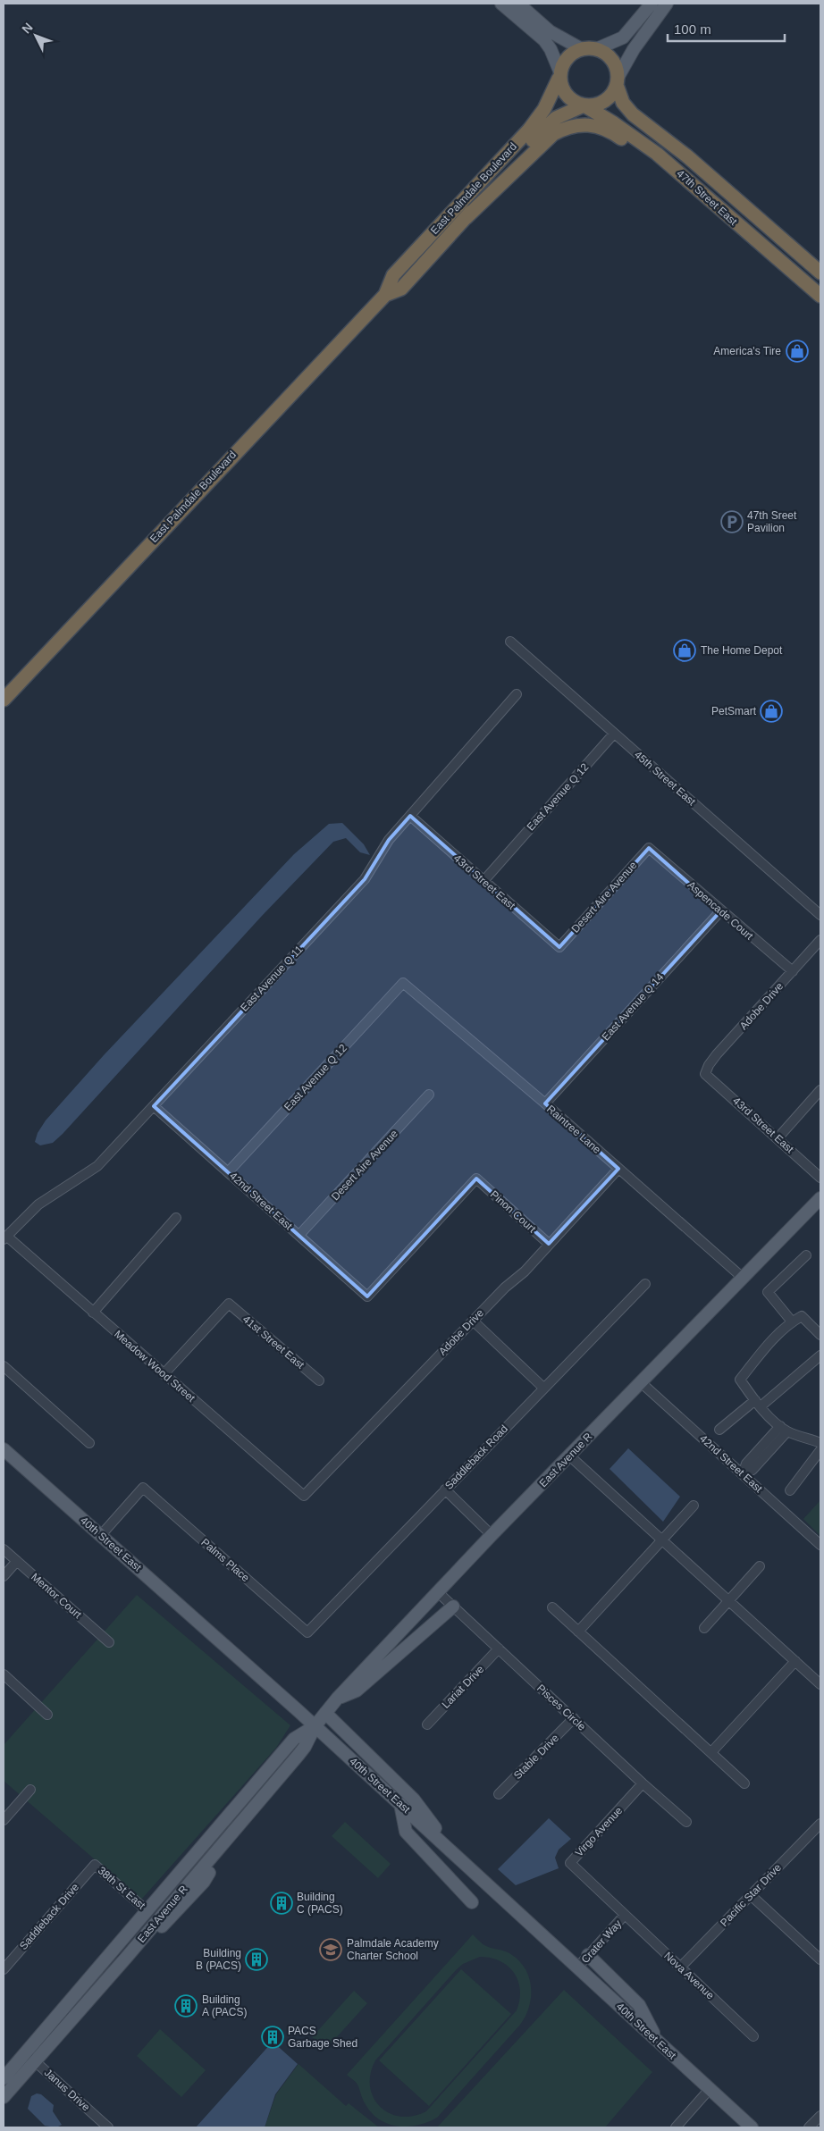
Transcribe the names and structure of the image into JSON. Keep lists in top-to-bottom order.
{
  "streets": {
    "highway": ["East Palmdale Boulevard", "47th Street East"],
    "main road": ["East Avenue R", "40th Street East"],
    "street": [
      "45th Street East",
      "East Avenue Q 12",
      "43rd Street East",
      "Desert Aire Avenue",
      "Aspencade Court",
      "East Avenue Q 11",
      "Adobe Drive",
      "East Avenue Q 14",
      "Raintree Lane",
      "42nd Street East",
      "Pinon Court",
      "41st Street East",
      "Meadow Wood Street",
      "Saddleback Road",
      "Palms Place",
      "Mentor Court",
      "Lariat Drive",
      "Pisces Circle",
      "Stable Drive",
      "Virgo Avenue",
      "38th St East",
      "Pacific Star Drive",
      "Saddleback Drive",
      "Crater Way",
      "Nova Avenue",
      "Janus Drive"
    ]
  },
  "crossings": [
    ["East Palmdale Boulevard", "47th Street East"],
    ["45th Street East", "East Avenue Q 12"],
    ["East Avenue Q 12", "43rd Street East"],
    ["East Avenue Q 12", "Raintree Lane"],
    ["East Avenue Q 12", "42nd Street East"],
    ["43rd Street East", "Desert Aire Avenue"],
    ["43rd Street East", "East Avenue Q 11"],
    ["43rd Street East", "Adobe Drive"],
    ["Desert Aire Avenue", "Aspencade Court"],
    ["Desert Aire Avenue", "42nd Street East"],
    ["Aspencade Court", "Adobe Drive"],
    ["Aspencade Court", "East Avenue Q 14"],
    ["East Avenue Q 11", "42nd Street East"],
    ["East Avenue Q 11", "Meadow Wood Street"],
    ["Adobe Drive", "Raintree Lane"],
    ["Adobe Drive", "Pinon Court"],
    ["Adobe Drive", "Meadow Wood Street"],
    ["East Avenue Q 14", "Raintree Lane"],
    ["Raintree Lane", "East Avenue R"],
    ["42nd Street East", "Pinon Court"],
    ["42nd Street East", "East Avenue R"],
    ["41st Street East", "Meadow Wood Street"],
    ["Saddleback Road", "Palms Place"],
    ["East Avenue R", "40th Street East"],
    ["East Avenue R", "Pisces Circle"],
    ["East Avenue R", "38th St East"],
    ["East Avenue R", "Janus Drive"],
    ["40th Street East", "Palms Place"],
    ["40th Street East", "Crater Way"],
    ["Lariat Drive", "Pisces Circle"],
    ["Pisces Circle", "Stable Drive"],
    ["Pisces Circle", "Virgo Avenue"],
    ["Virgo Avenue", "Crater Way"],
    ["Virgo Avenue", "Nova Avenue"],
    ["38th St East", "Saddleback Drive"],
    ["Pacific Star Drive", "Nova Avenue"],
    ["Crater Way", "Nova Avenue"]
  ],
  "places": {
    "shop": ["America's Tire", "The Home Depot", "PetSmart"],
    "parking": ["47th Sreet Pavilion"],
    "building": [
      "Building C (PACS)",
      "Building B (PACS)",
      "Building A (PACS)",
      "PACS Garbage Shed"
    ],
    "school or university": ["Palmdale Academy Charter School"]
  },
  "scale_bar": "100 m",
  "north": "top left"
}
